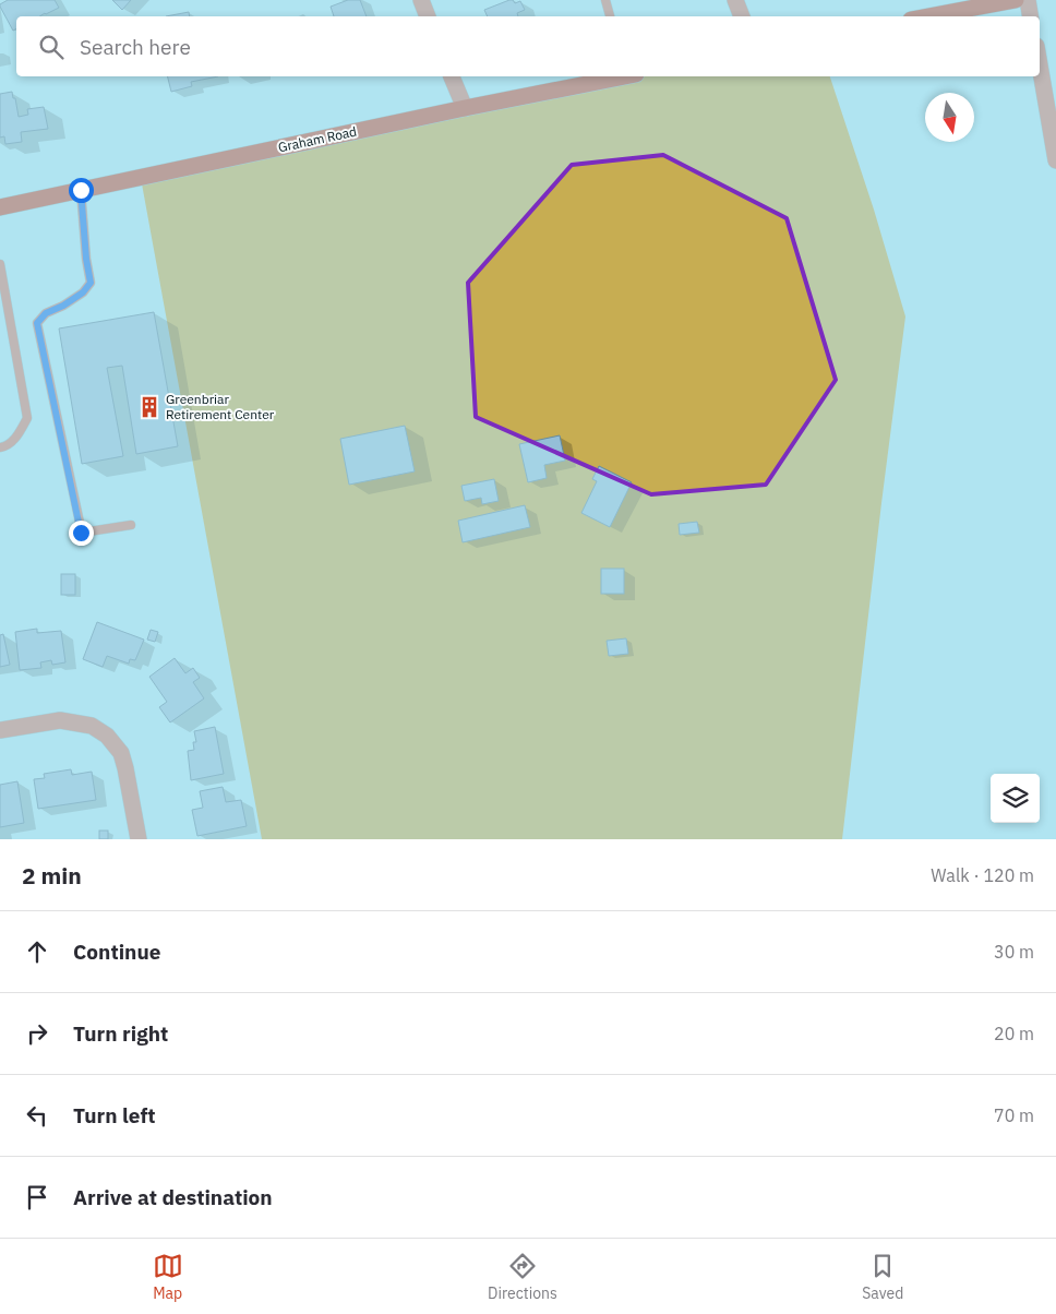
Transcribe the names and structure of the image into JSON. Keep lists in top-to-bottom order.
{
  "streets": {
    "main road": ["Graham Road"]
  },
  "places": {
    "building": ["Greenbriar Retirement Center"]
  },
  "north": "bottom",
  "page": {
    "search": "Search here",
    "heading": ["2 min", "Walk · 120 m"],
    "list": [
      ["Continue", "30 m"],
      ["Turn right", "20 m"],
      ["Turn left", "70 m"],
      "Arrive at destination"
    ],
    "nav": ["Map", "Directions", "Saved"]
  }
}
